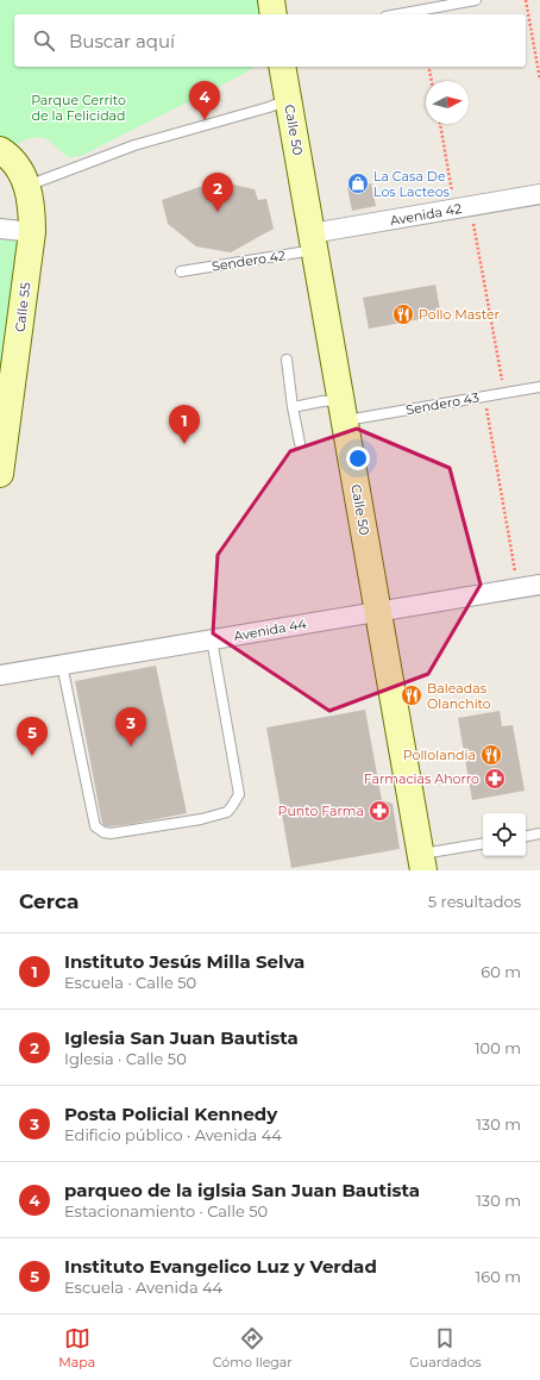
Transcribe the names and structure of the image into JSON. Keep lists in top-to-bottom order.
{
  "streets": {
    "street": [
      "Calle 50",
      "Avenida 42",
      "Calle 55",
      "Avenida 44"
    ],
    "lane": ["Sendero 42", "Sendero 43"]
  },
  "crossings": [
    ["Calle 50", "Avenida 42"],
    ["Calle 50", "Sendero 42"],
    ["Calle 50", "Sendero 43"],
    ["Calle 50", "Avenida 44"],
    ["Avenida 42", "Sendero 42"]
  ],
  "parks": ["Parque Cerrito de la Felicidad"],
  "places": {
    "shop": ["La Casa De Los Lacteos"],
    "restaurant": ["Pollo Master", "Baleadas Olanchito", "Pollolandia"],
    "pharmacy": ["Farmacias Ahorro", "Punto Farma"]
  },
  "north": "right",
  "page": {
    "search": "Buscar aquí",
    "pins": [
      "4",
      "2",
      "1",
      "3",
      "5"
    ],
    "heading": ["Cerca", "5 resultados"],
    "list": [
      {
        "mark": "1",
        "name": "Instituto Jesús Milla Selva",
        "note": "Escuela · Calle 50",
        "value": "60 m"
      },
      {
        "mark": "2",
        "name": "Iglesia San Juan Bautista",
        "note": "Iglesia · Calle 50",
        "value": "100 m"
      },
      {
        "mark": "3",
        "name": "Posta Policial Kennedy",
        "note": "Edificio público · Avenida 44",
        "value": "130 m"
      },
      {
        "mark": "4",
        "name": "parqueo de la iglsia San Juan Bautista",
        "note": "Estacionamiento · Calle 50",
        "value": "130 m"
      },
      {
        "mark": "5",
        "name": "Instituto Evangelico Luz y Verdad",
        "note": "Escuela · Avenida 44",
        "value": "160 m"
      }
    ],
    "nav": ["Mapa", "Cómo llegar", "Guardados"]
  }
}
